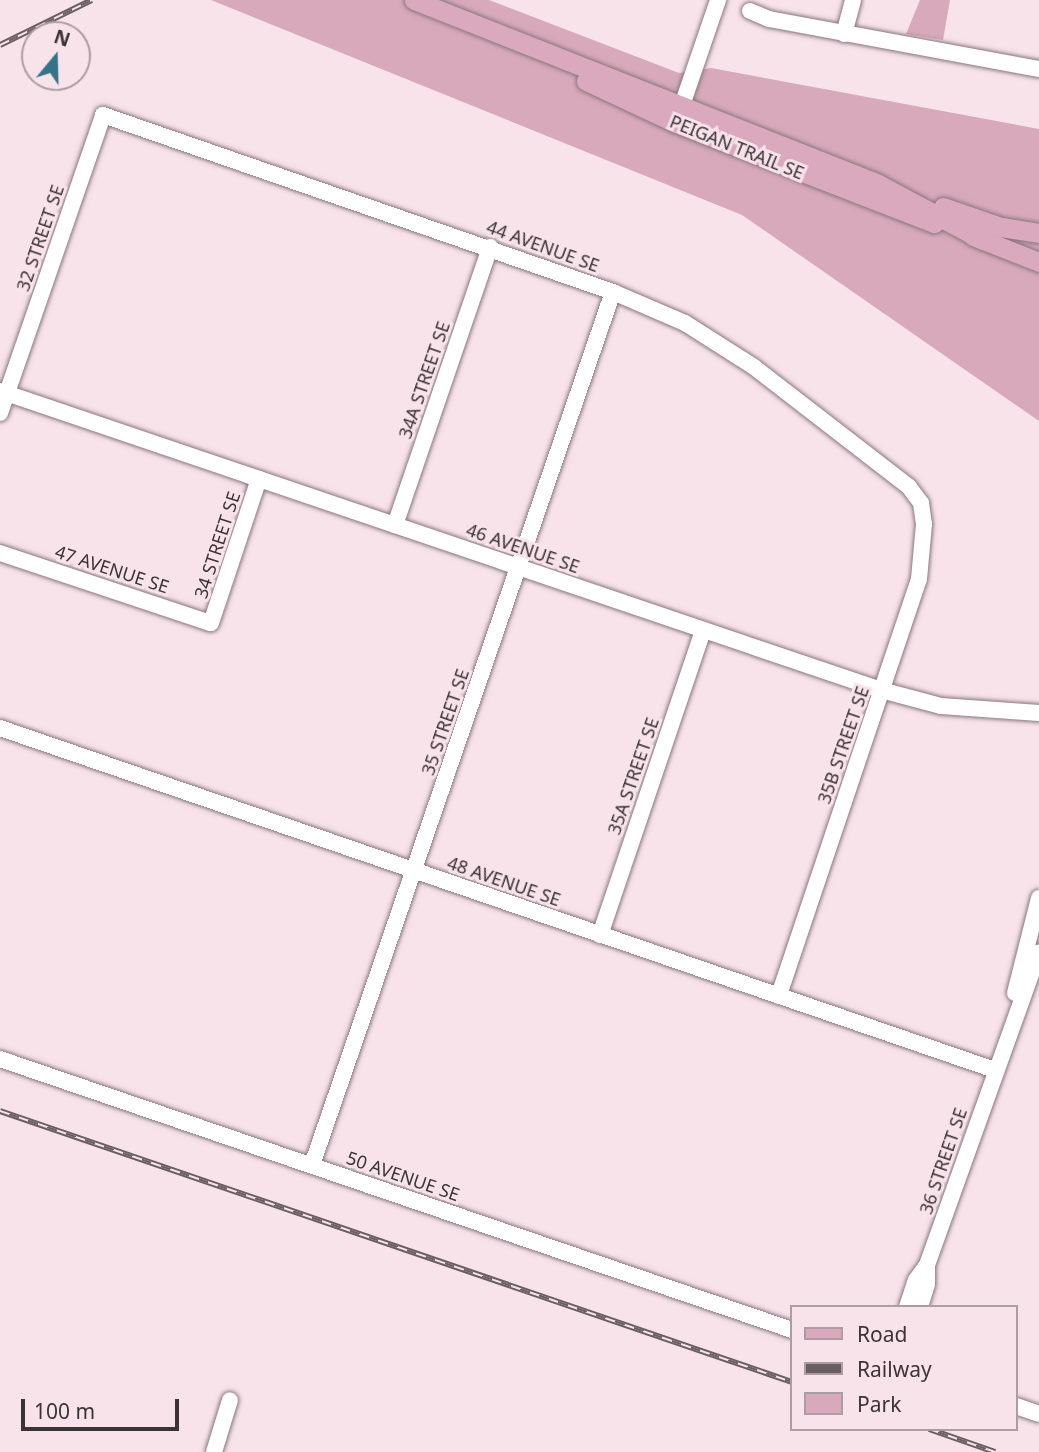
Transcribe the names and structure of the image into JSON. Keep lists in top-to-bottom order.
{
  "streets": {
    "main road": ["PEIGAN TRAIL SE"],
    "street": [
      "32 STREET SE",
      "44 AVENUE SE",
      "34A STREET SE",
      "34 STREET SE",
      "46 AVENUE SE",
      "47 AVENUE SE",
      "35 STREET SE",
      "35B STREET SE",
      "35A STREET SE",
      "48 AVENUE SE",
      "36 STREET SE",
      "50 AVENUE SE"
    ]
  },
  "crossings": [
    ["32 STREET SE", "44 AVENUE SE"],
    ["32 STREET SE", "46 AVENUE SE"],
    ["44 AVENUE SE", "34A STREET SE"],
    ["44 AVENUE SE", "35 STREET SE"],
    ["44 AVENUE SE", "35B STREET SE"],
    ["34A STREET SE", "46 AVENUE SE"],
    ["34 STREET SE", "46 AVENUE SE"],
    ["34 STREET SE", "47 AVENUE SE"],
    ["46 AVENUE SE", "35 STREET SE"],
    ["46 AVENUE SE", "35B STREET SE"],
    ["46 AVENUE SE", "35A STREET SE"],
    ["35 STREET SE", "48 AVENUE SE"],
    ["35 STREET SE", "50 AVENUE SE"],
    ["35B STREET SE", "48 AVENUE SE"],
    ["35A STREET SE", "48 AVENUE SE"],
    ["48 AVENUE SE", "36 STREET SE"]
  ],
  "legend": ["Road", "Railway", "Park"],
  "scale_bar": "100 m",
  "north": "top"
}
